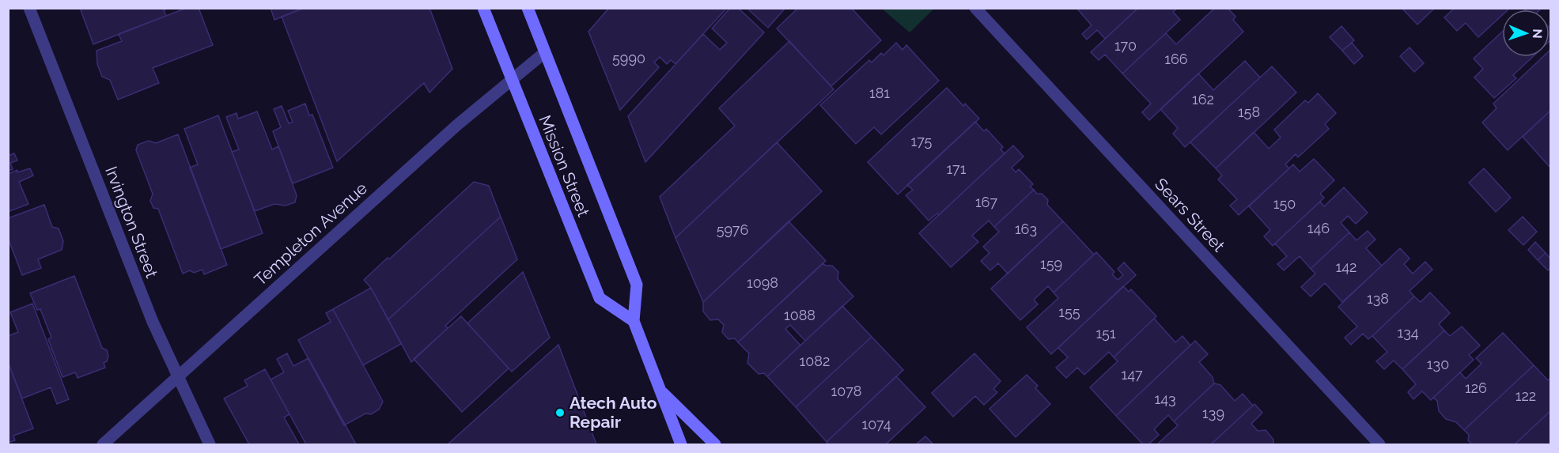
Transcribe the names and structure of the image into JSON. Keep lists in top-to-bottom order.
{
  "streets": {
    "main road": ["Mission Street"],
    "street": ["Sears Street", "Irvington Street", "Templeton Avenue"]
  },
  "crossings": [
    ["Mission Street", "Templeton Avenue"],
    ["Irvington Street", "Templeton Avenue"]
  ],
  "places": ["Atech Auto Repair"],
  "house_numbers": [
    "170",
    "5990",
    "166",
    "181",
    "162",
    "158",
    "175",
    "171",
    "167",
    "150",
    "146",
    "163",
    "5976",
    "159",
    "142",
    "1098",
    "138",
    "155",
    "1088",
    "134",
    "151",
    "1082",
    "130",
    "147",
    "126",
    "1078",
    "122",
    "143",
    "139",
    "1074"
  ],
  "north": "right"
}
